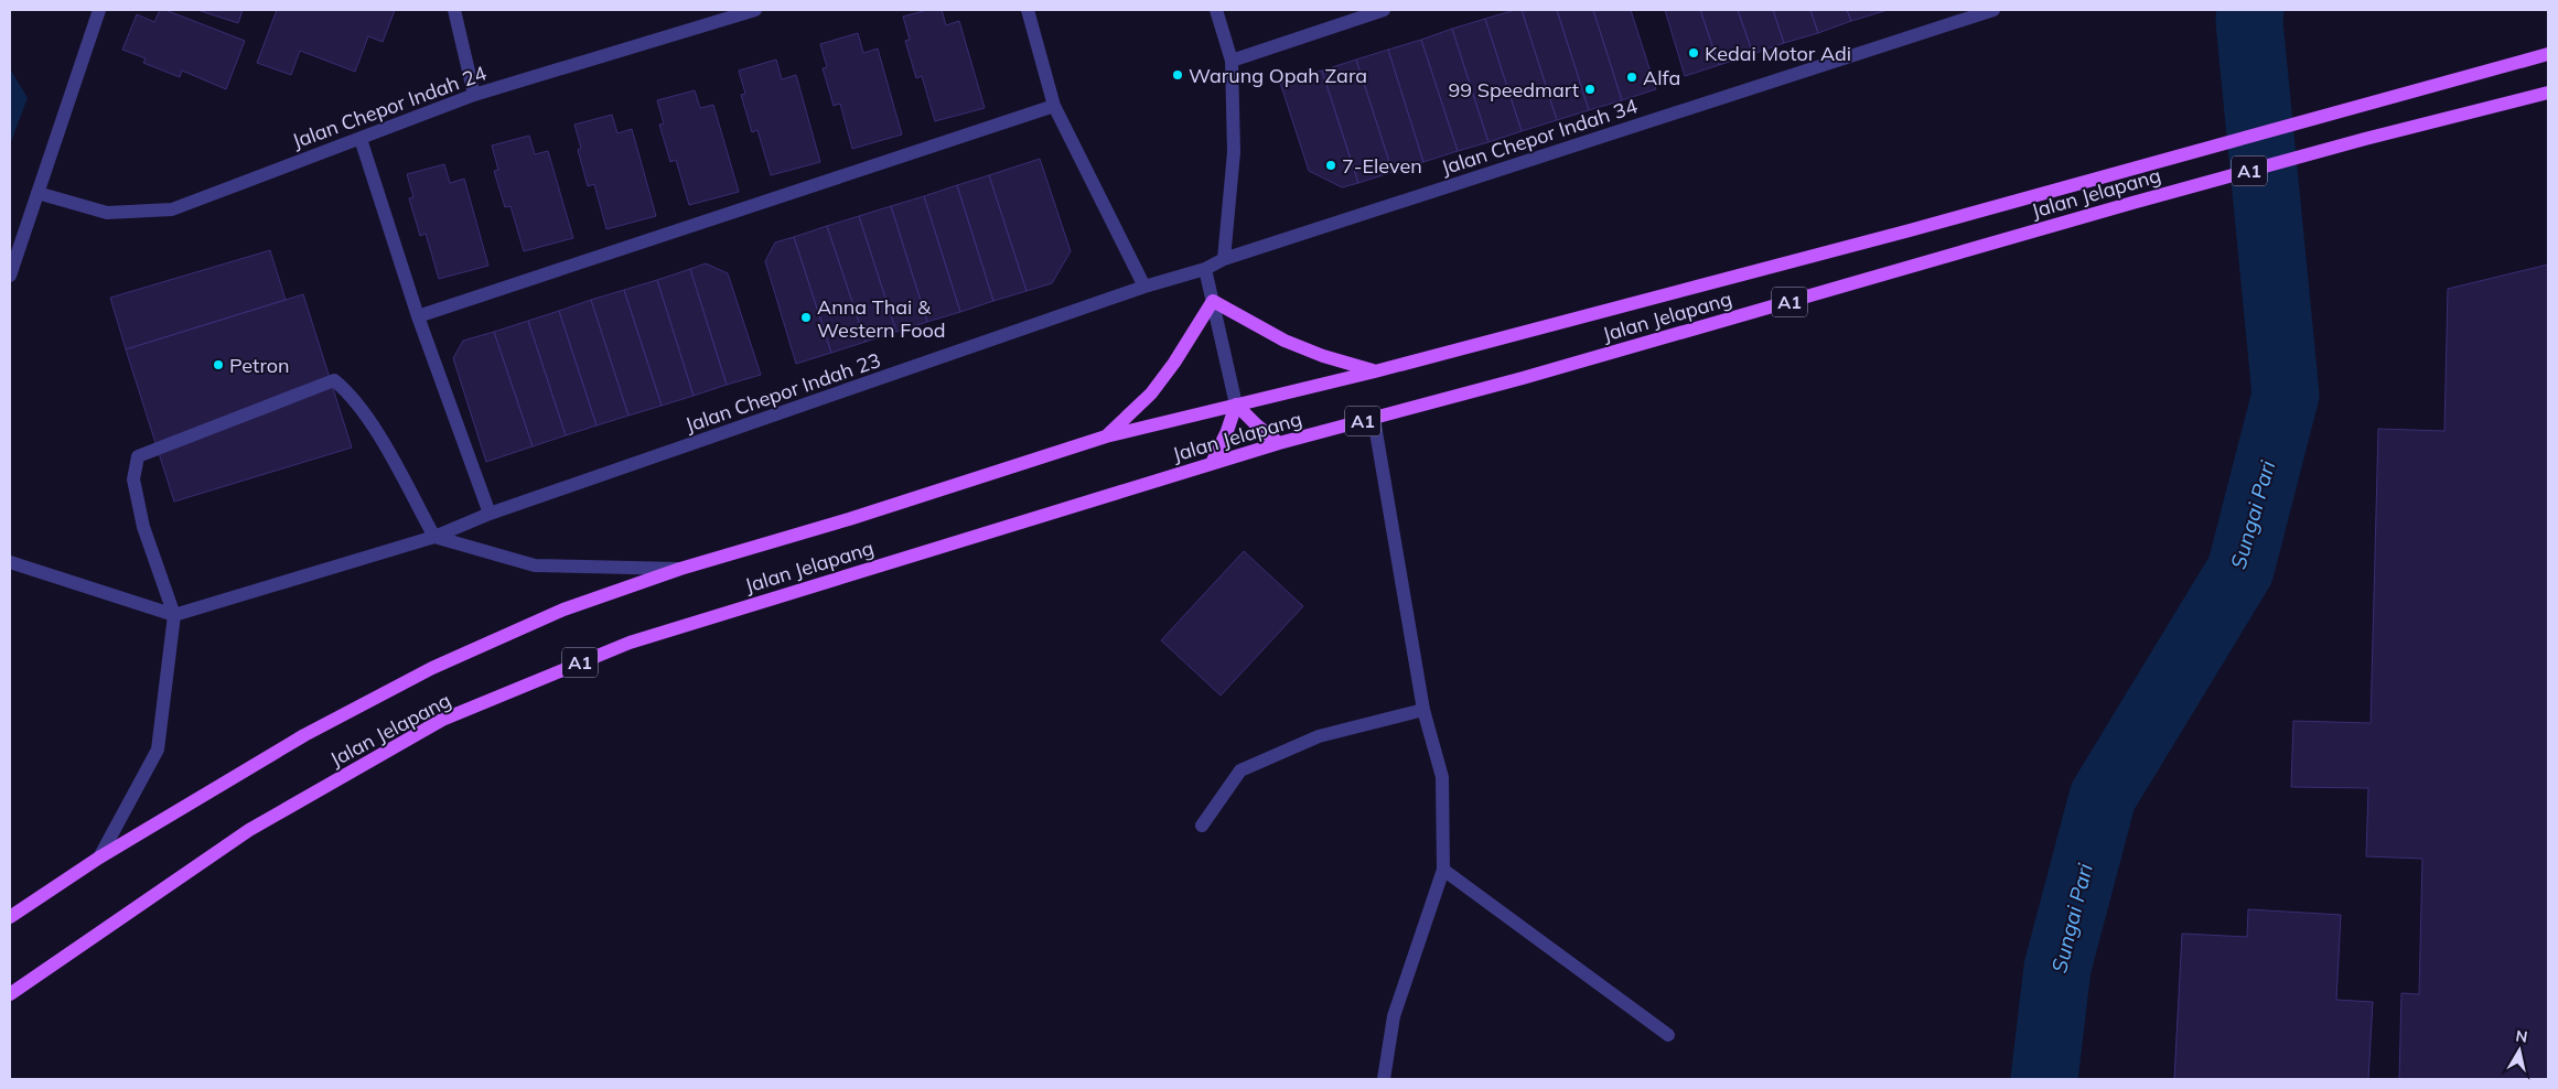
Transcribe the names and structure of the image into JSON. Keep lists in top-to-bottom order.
{
  "streets": {
    "main road": ["A1", "Jalan Jelapang"],
    "street": ["Jalan Chepor Indah 24", "Jalan Chepor Indah 34", "Jalan Chepor Indah 23"]
  },
  "crossings": [
    ["Jalan Chepor Indah 34", "Jalan Chepor Indah 23"]
  ],
  "water": ["Sungai Pari"],
  "places": [
    "Kedai Motor Adi",
    "Warung Opah Zara",
    "Alfa",
    "99 Speedmart",
    "7-Eleven",
    "Anna Thai & Western Food",
    "Petron"
  ],
  "north": "top"
}
